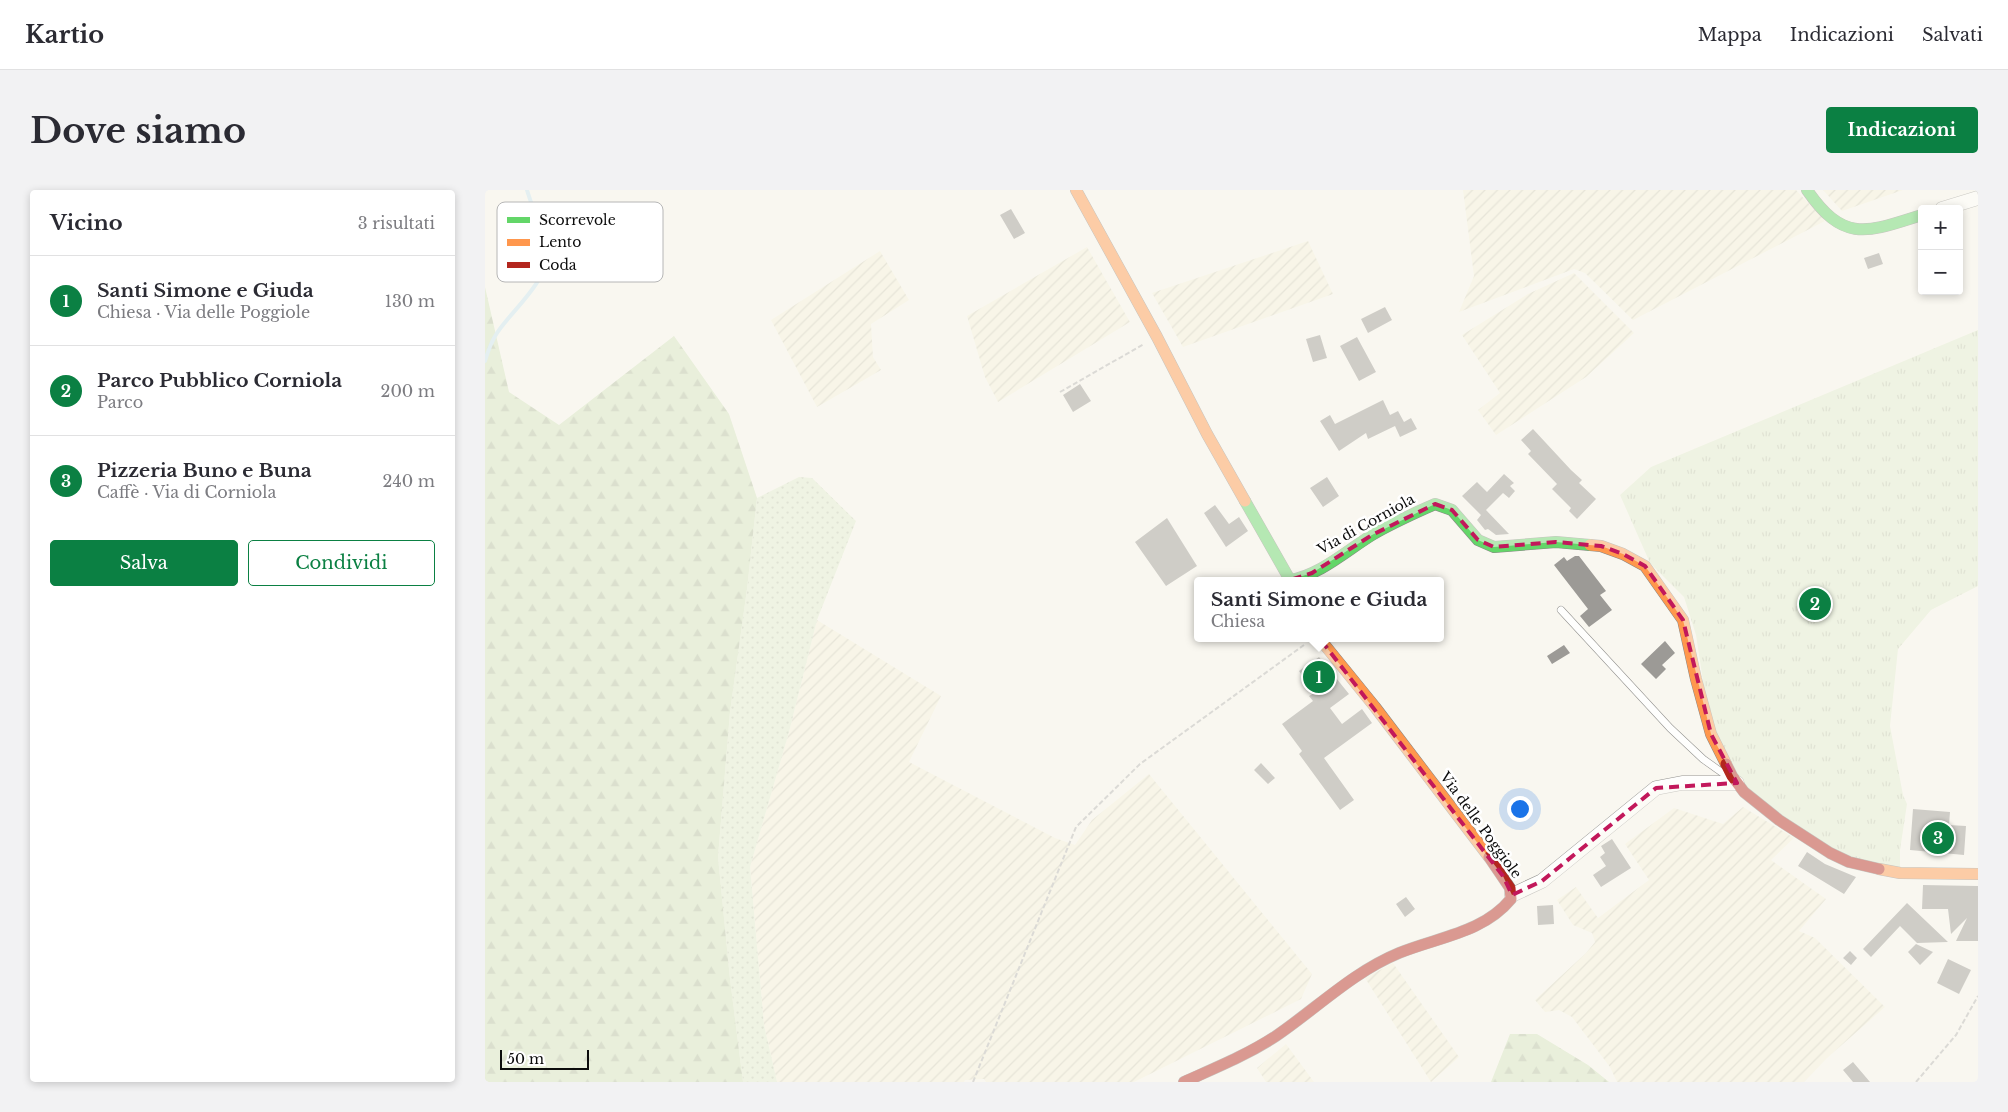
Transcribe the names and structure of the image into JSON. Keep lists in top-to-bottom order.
{
  "streets": {
    "street": ["Via di Corniola", "Via delle Poggiole"]
  },
  "legend": ["Scorrevole", "Lento", "Coda"],
  "scale_bar": "50 m",
  "page": {
    "header": "Kartio",
    "nav": ["Mappa", "Indicazioni", "Salvati"],
    "buttons": [
      "Indicazioni",
      ["Salva", "Condividi"]
    ],
    "title": "Dove siamo",
    "heading": ["Vicino", "3 risultati"],
    "map_buttons": ["+", "−"],
    "list": [
      {
        "mark": "1",
        "name": "Santi Simone e Giuda",
        "note": "Chiesa · Via delle Poggiole",
        "value": "130 m"
      },
      {
        "mark": "2",
        "name": "Parco Pubblico Corniola",
        "note": "Parco",
        "value": "200 m"
      },
      {
        "mark": "3",
        "name": "Pizzeria Buno e Buna",
        "note": "Caffè · Via di Corniola",
        "value": "240 m"
      }
    ],
    "popup": ["Santi Simone e Giuda", "Chiesa"],
    "pins": ["2", "1", "3"],
    "scale": "50 m"
  }
}
